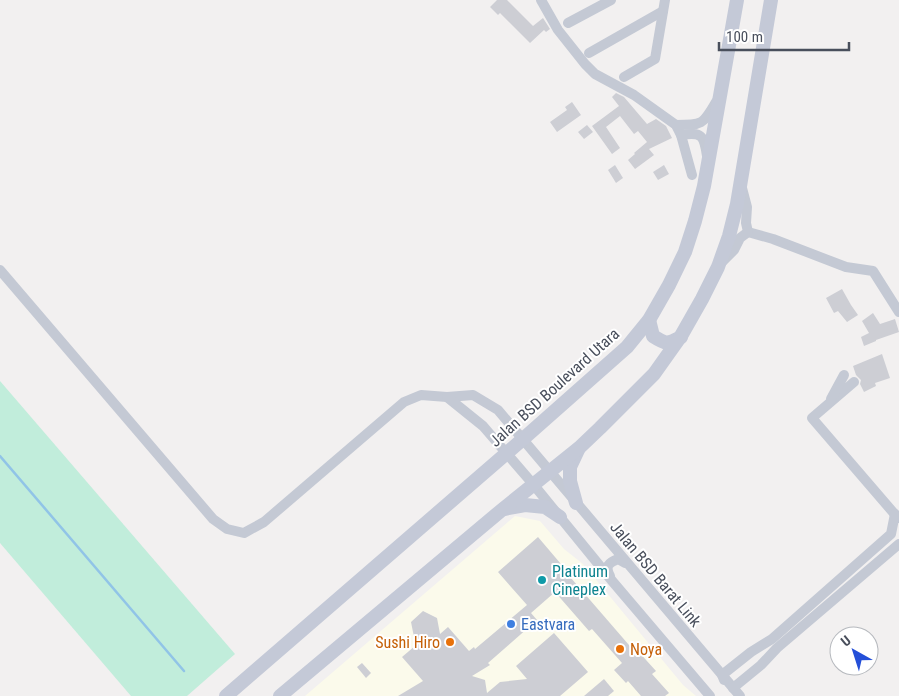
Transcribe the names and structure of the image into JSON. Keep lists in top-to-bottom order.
{
  "streets": {
    "main road": ["Jalan BSD Boulevard Utara"],
    "street": ["Jalan BSD Barat Link"]
  },
  "crossings": [
    ["Jalan BSD Boulevard Utara", "Jalan BSD Barat Link"]
  ],
  "places": [
    "Platinum Cineplex",
    "Eastvara",
    "Sushi Hiro",
    "Noya"
  ],
  "scale_bar": "100 m",
  "north": "top left"
}
